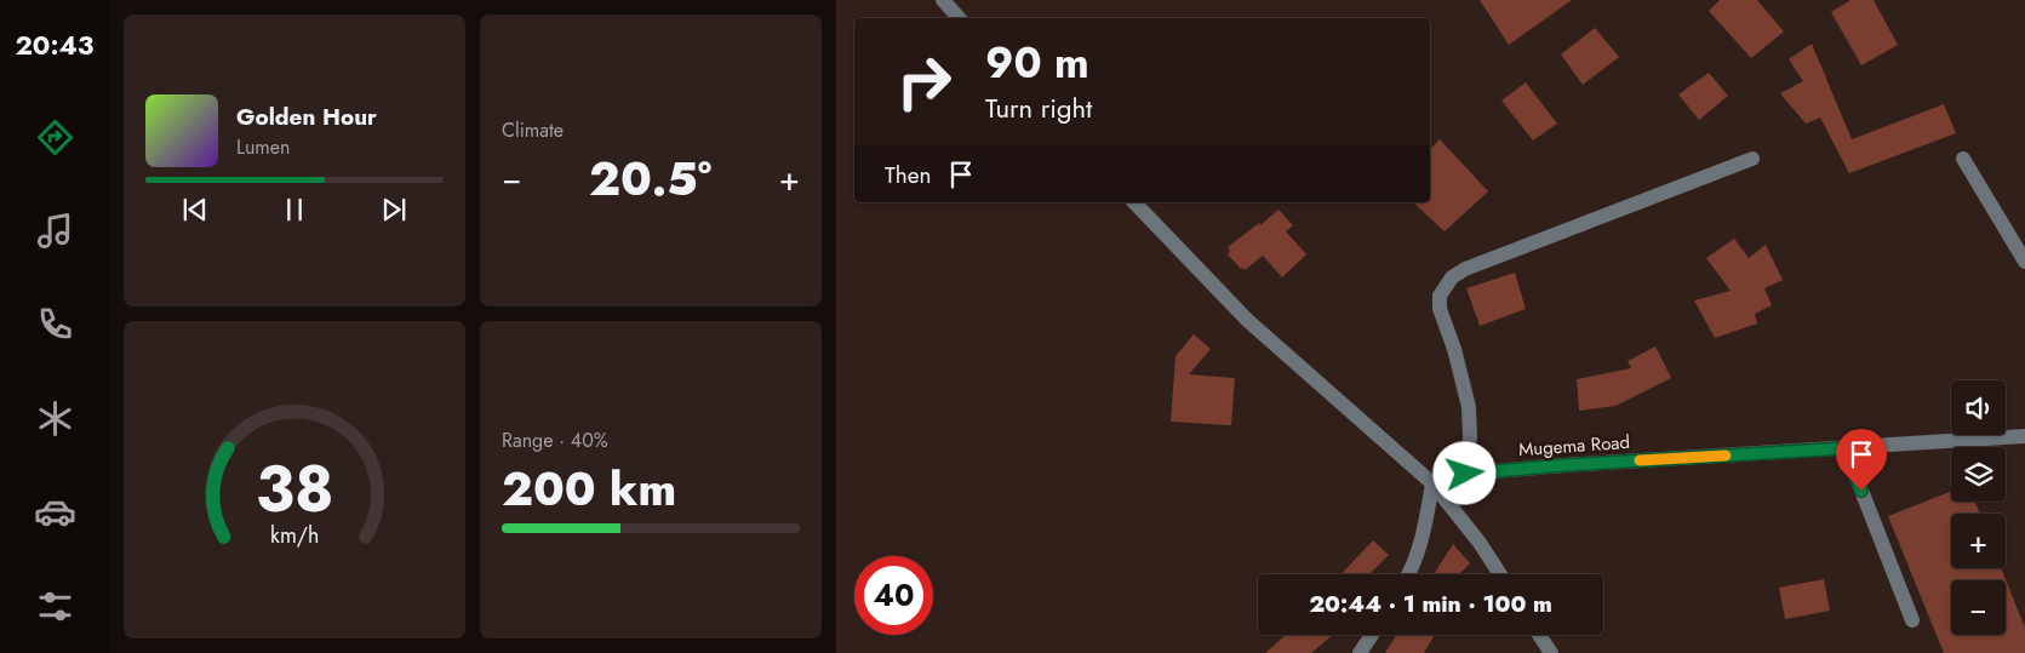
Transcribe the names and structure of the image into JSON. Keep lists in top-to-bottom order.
{
  "streets": {
    "street": ["Mugema Road"]
  },
  "page": {
    "tabs": "20:43",
    "tile": [
      "Climate",
      ["Range · 40%", "200 km"]
    ],
    "turn": ["90 m", "Turn right"],
    "song": ["Golden Hour", "Lumen"],
    "then": "Then",
    "heat": ["−", "20.5°", "+"],
    "map_buttons": ["+", "−"],
    "limit": "40",
    "trip": "20:44 · 1 min · 100 m",
    "gauge": ["38", "km/h"]
  }
}
